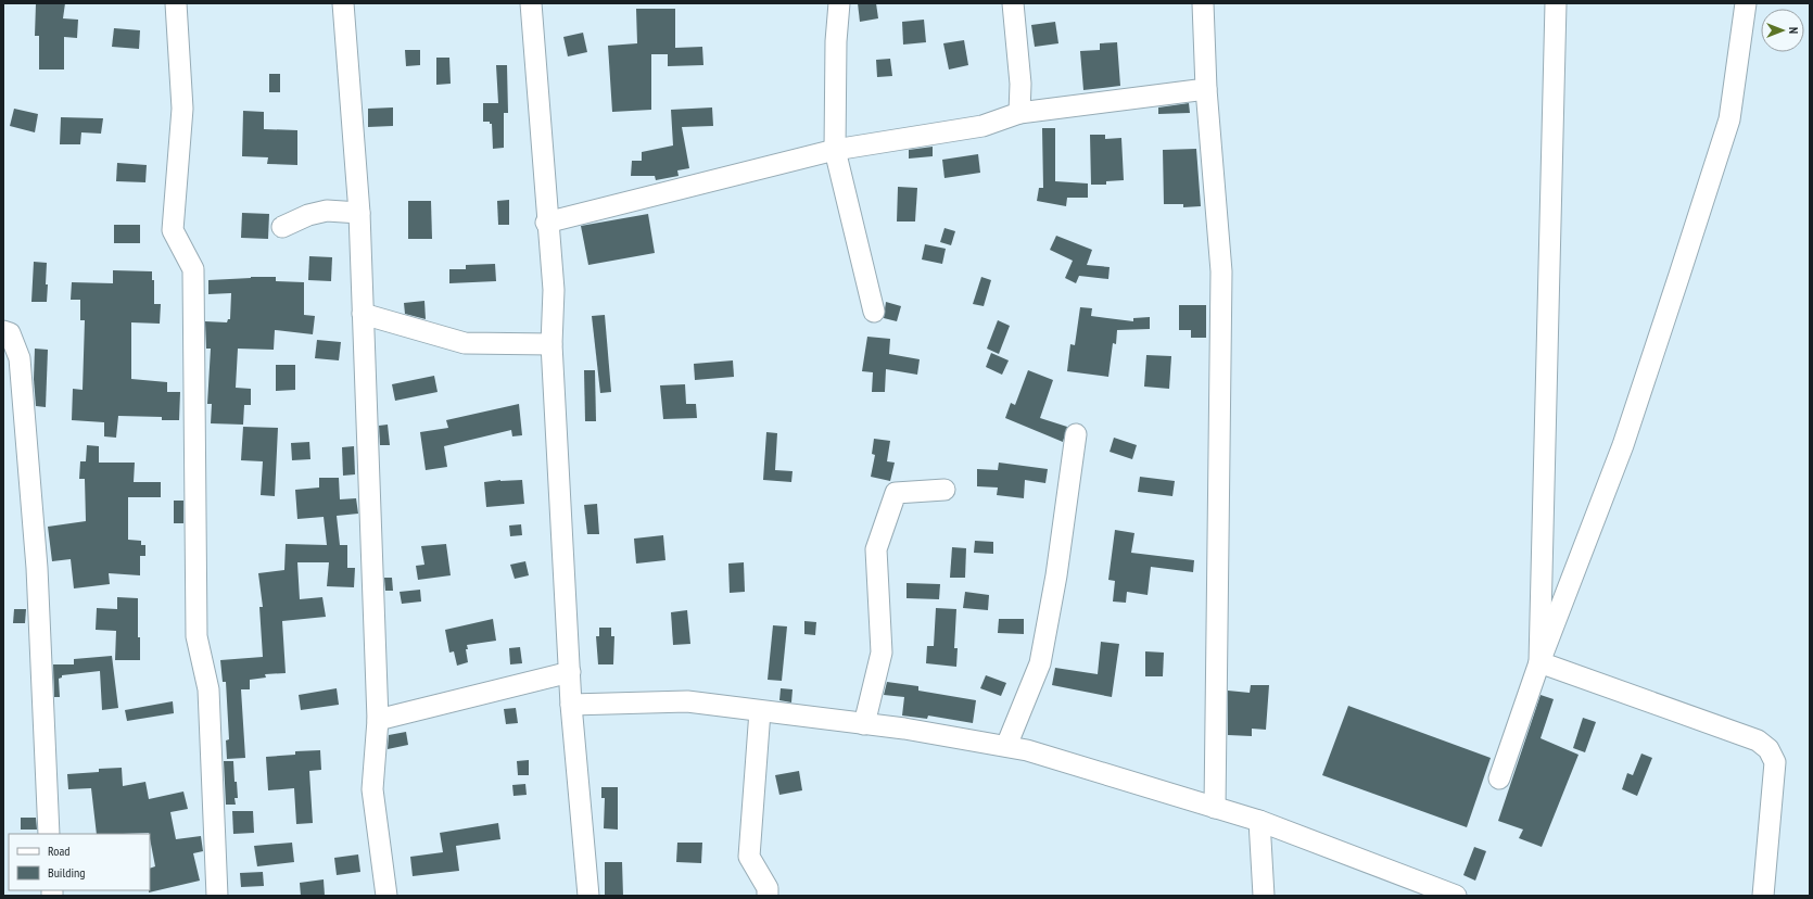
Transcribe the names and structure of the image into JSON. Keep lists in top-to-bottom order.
{
  "legend": ["Road", "Building"],
  "north": "right"
}
